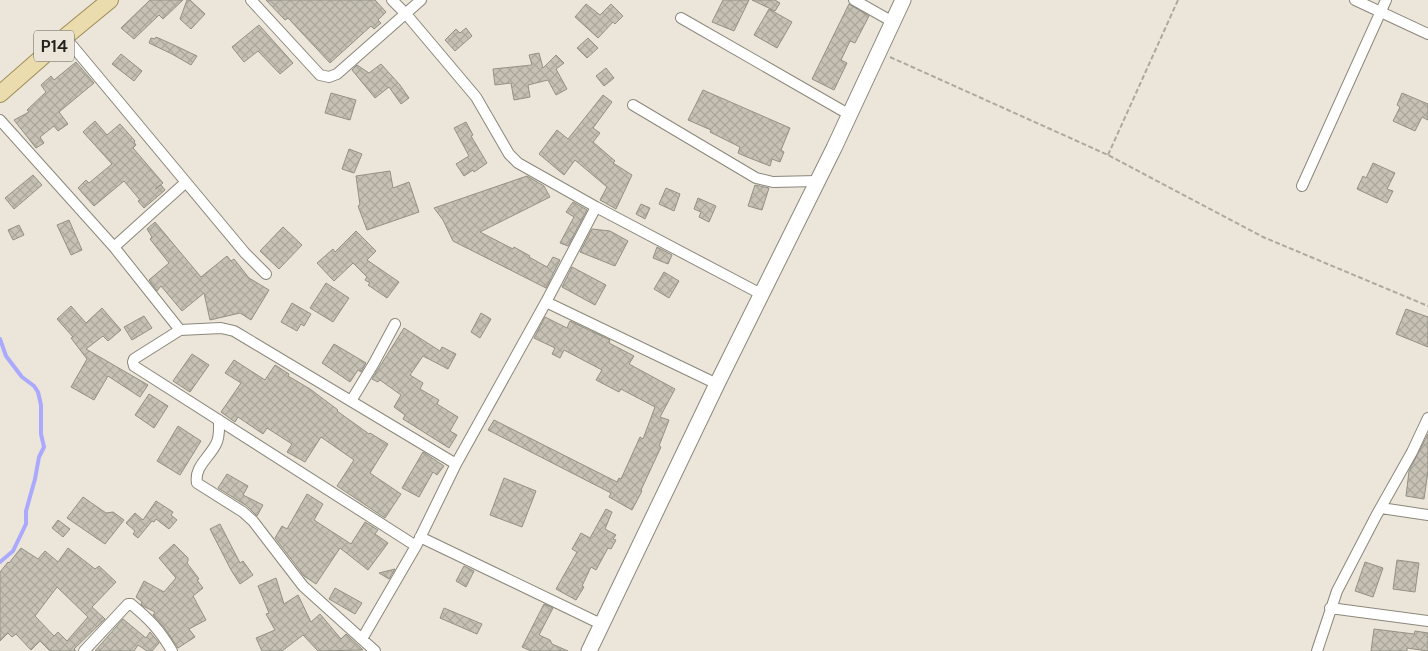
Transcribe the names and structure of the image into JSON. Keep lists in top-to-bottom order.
{
  "streets": {
    "main road": ["P14"]
  }
}
